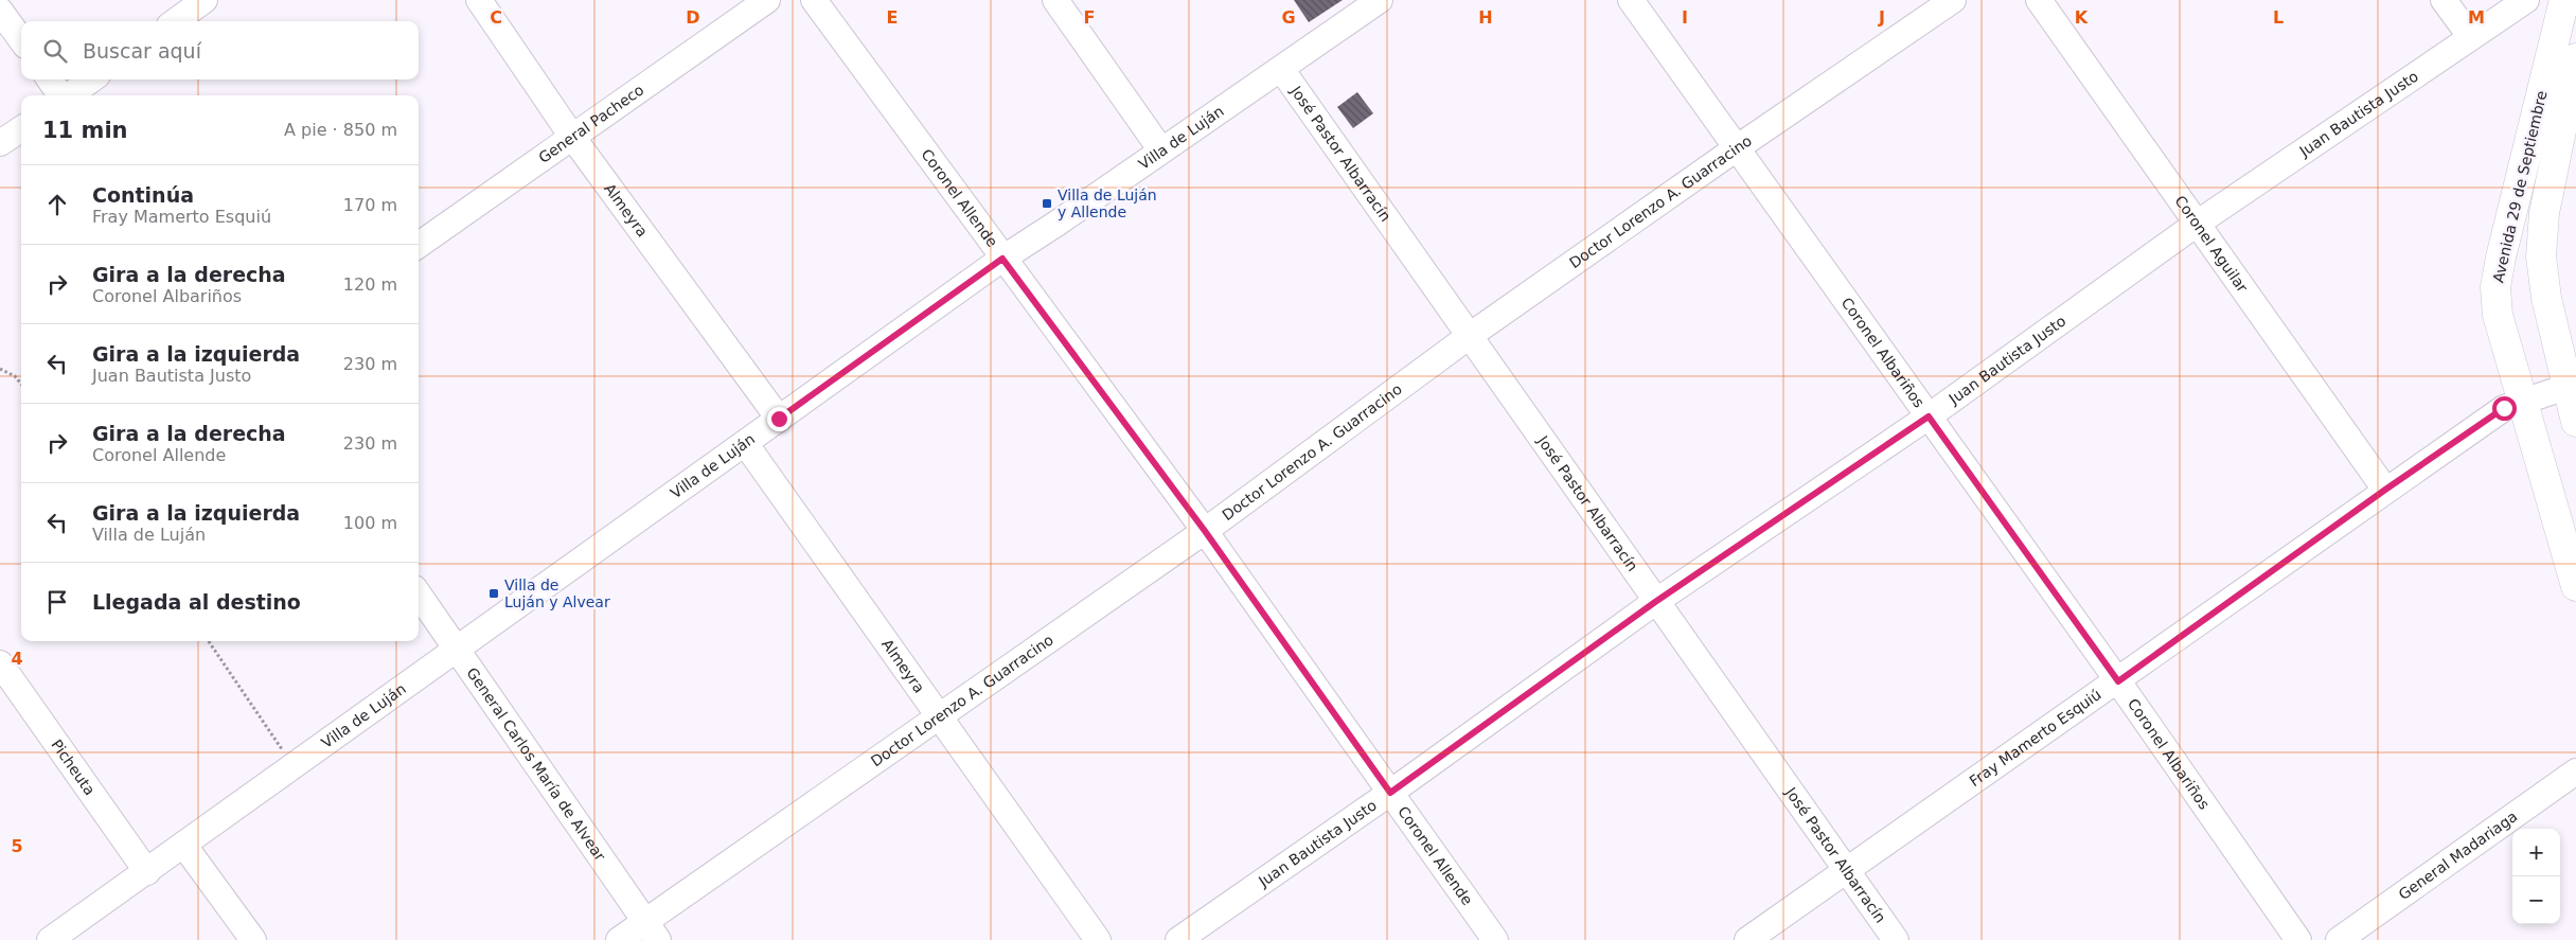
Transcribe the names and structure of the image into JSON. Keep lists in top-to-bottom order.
{
  "streets": {
    "main road": ["Avenida 29 de Septiembre"],
    "street": [
      "Juan Bautista Justo",
      "General Pacheco",
      "Villa de Luján",
      "José Pastor Albarracín",
      "Coronel Allende",
      "Doctor Lorenzo A. Guarracino",
      "Almeyra",
      "Coronel Aguilar",
      "Coronel Albariños",
      "Fray Mamerto Esquiú",
      "General Carlos María de Alvear",
      "Picheuta",
      "General Madariaga"
    ]
  },
  "crossings": [
    ["Juan Bautista Justo", "José Pastor Albarracín"],
    ["Juan Bautista Justo", "Coronel Allende"],
    ["Juan Bautista Justo", "Coronel Aguilar"],
    ["Juan Bautista Justo", "Coronel Albariños"],
    ["General Pacheco", "Almeyra"],
    ["Villa de Luján", "José Pastor Albarracín"],
    ["Villa de Luján", "Coronel Allende"],
    ["Villa de Luján", "Almeyra"],
    ["Villa de Luján", "General Carlos María de Alvear"],
    ["Villa de Luján", "Picheuta"],
    ["José Pastor Albarracín", "Doctor Lorenzo A. Guarracino"],
    ["José Pastor Albarracín", "Fray Mamerto Esquiú"],
    ["Avenida 29 de Septiembre", "Fray Mamerto Esquiú"],
    ["Coronel Allende", "Doctor Lorenzo A. Guarracino"],
    ["Doctor Lorenzo A. Guarracino", "Almeyra"],
    ["Doctor Lorenzo A. Guarracino", "Coronel Albariños"],
    ["Doctor Lorenzo A. Guarracino", "General Carlos María de Alvear"],
    ["Coronel Aguilar", "Fray Mamerto Esquiú"],
    ["Coronel Albariños", "Fray Mamerto Esquiú"]
  ],
  "places": {
    "transit": ["Villa de Luján y Allende", "Villa de Luján y Alvear"]
  },
  "page": {
    "search": "Buscar aquí",
    "heading": ["11 min", "A pie · 850 m"],
    "list": [
      ["Continúa", "Fray Mamerto Esquiú", "170 m"],
      ["Gira a la derecha", "Coronel Albariños", "120 m"],
      ["Gira a la izquierda", "Juan Bautista Justo", "230 m"],
      ["Gira a la derecha", "Coronel Allende", "230 m"],
      ["Gira a la izquierda", "Villa de Luján", "100 m"],
      "Llegada al destino"
    ],
    "map_buttons": ["+", "−"]
  },
  "grid": {
    "columns": [
      "C",
      "D",
      "E",
      "F",
      "G",
      "H",
      "I",
      "J",
      "K",
      "L",
      "M"
    ],
    "rows": ["4", "5"]
  }
}
